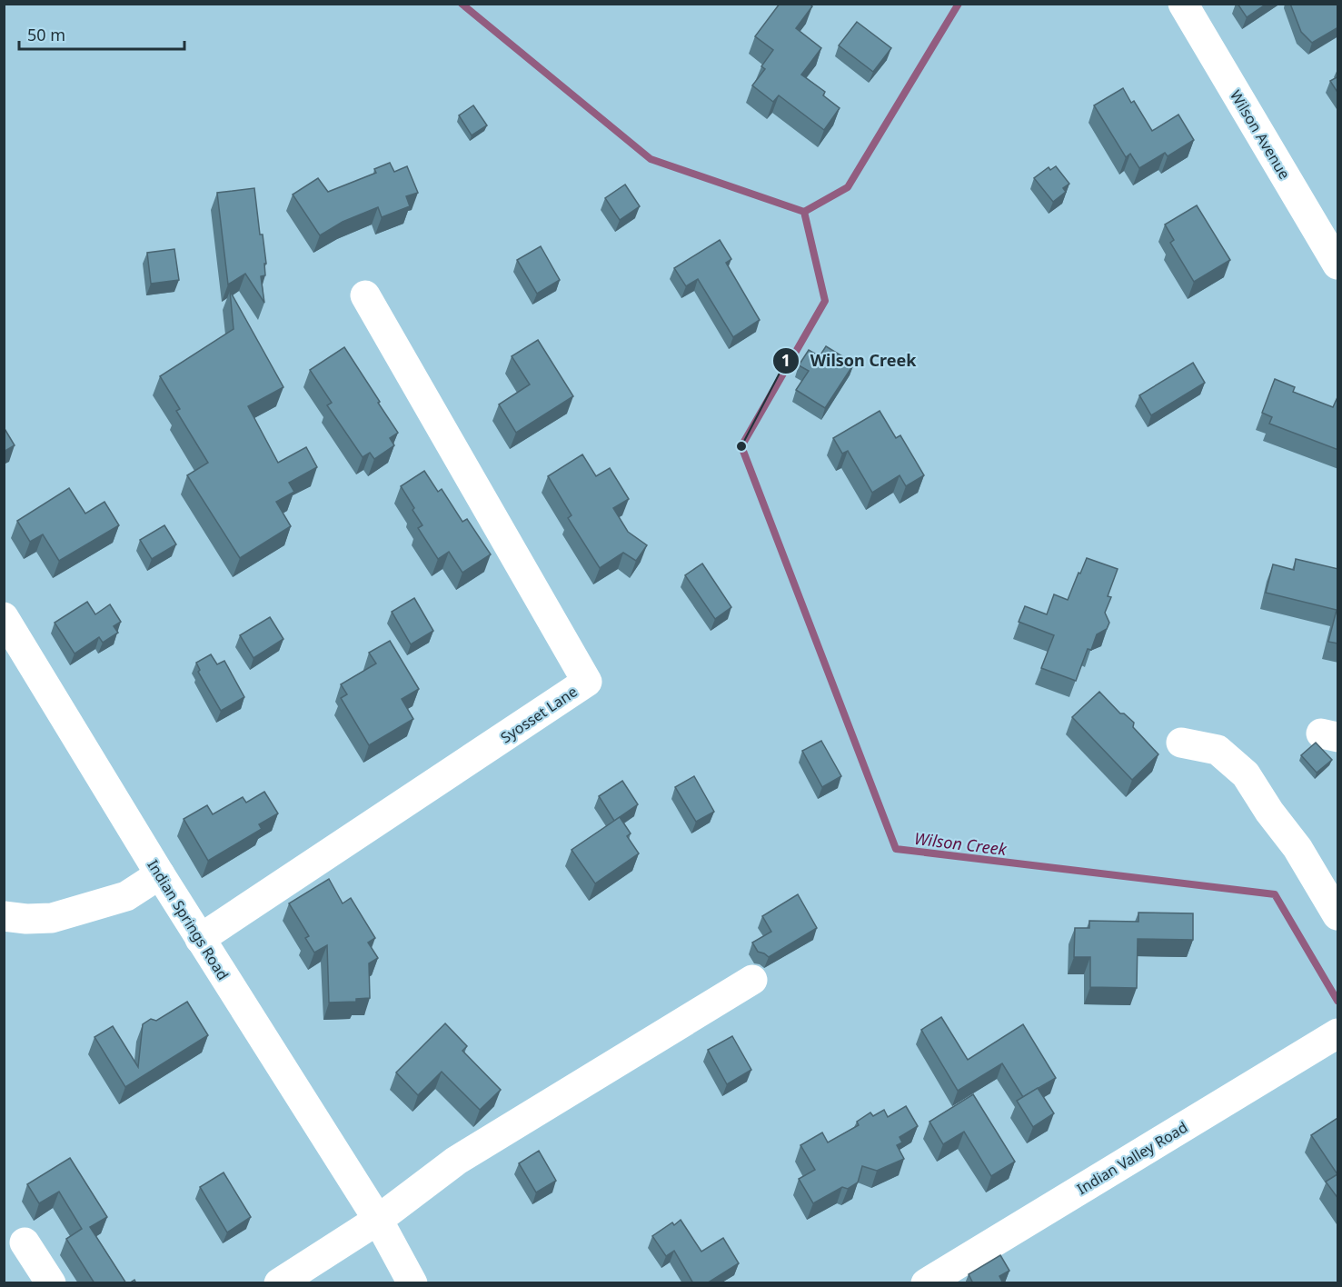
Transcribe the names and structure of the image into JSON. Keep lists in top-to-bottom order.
{
  "streets": {
    "street": [
      "Wilson Avenue",
      "Syosset Lane",
      "Indian Springs Road",
      "Indian Valley Road"
    ]
  },
  "crossings": [
    ["Syosset Lane", "Indian Springs Road"]
  ],
  "water": ["Wilson Creek"],
  "places": ["Wilson Creek"],
  "scale_bar": "50 m"
}
